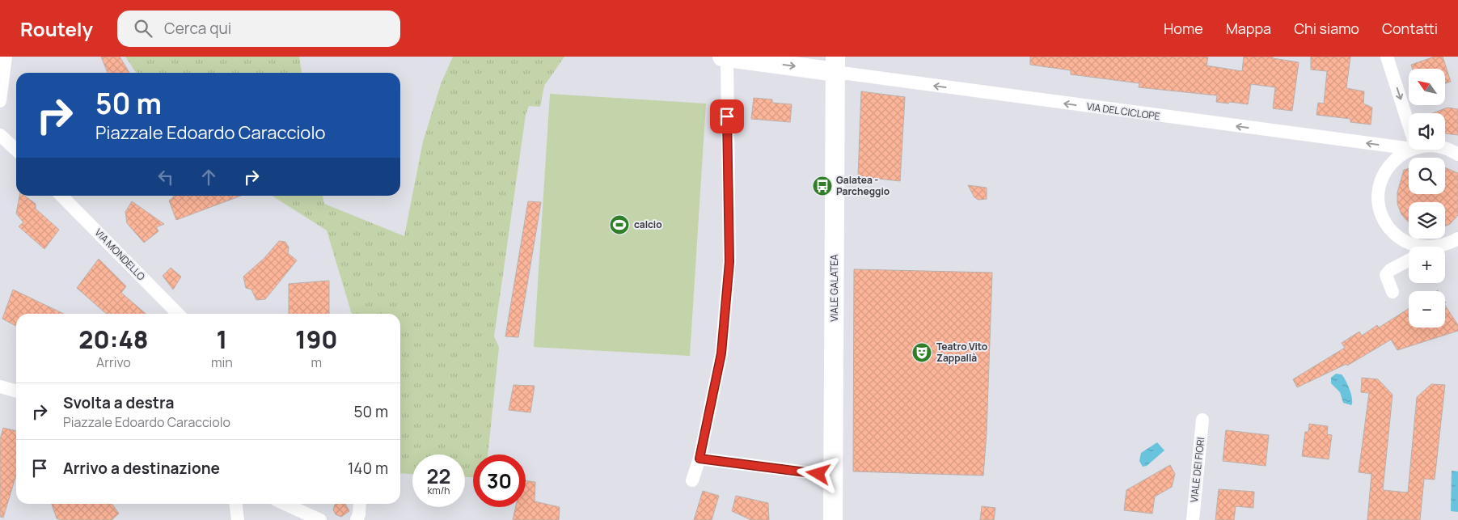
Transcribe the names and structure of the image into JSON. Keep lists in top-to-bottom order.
{
  "streets": {
    "main road": ["VIALE GALATEA"],
    "street": ["VIA DEL CICLOPE", "VIA MONDELLO", "VIALE DEI FIORI"]
  },
  "crossings": [
    ["VIA DEL CICLOPE", "VIALE GALATEA"]
  ],
  "one_way": ["VIA DEL CICLOPE"],
  "places": {
    "bus stop": ["Galatea - Parcheggio"],
    "sports": ["calcio"],
    "theatre": ["Teatro Vito Zappallà"]
  },
  "north": "top left",
  "page": {
    "header": "Routely",
    "search": "Cerca qui",
    "nav": [
      "Home",
      "Mappa",
      "Chi siamo",
      "Contatti"
    ],
    "map_buttons": ["+", "−"],
    "turn": ["50 m", "Piazzale Edoardo Caracciolo"],
    "eta": [
      "20:48",
      "Arrivo",
      "1",
      "min",
      "190",
      "m"
    ],
    "list": [
      {
        "name": "Svolta a destra",
        "note": "Piazzale Edoardo Caracciolo",
        "value": "50 m"
      },
      {
        "name": "Arrivo a destinazione",
        "value": "140 m"
      }
    ],
    "speed": "22 km/h",
    "limit": "30"
  }
}
